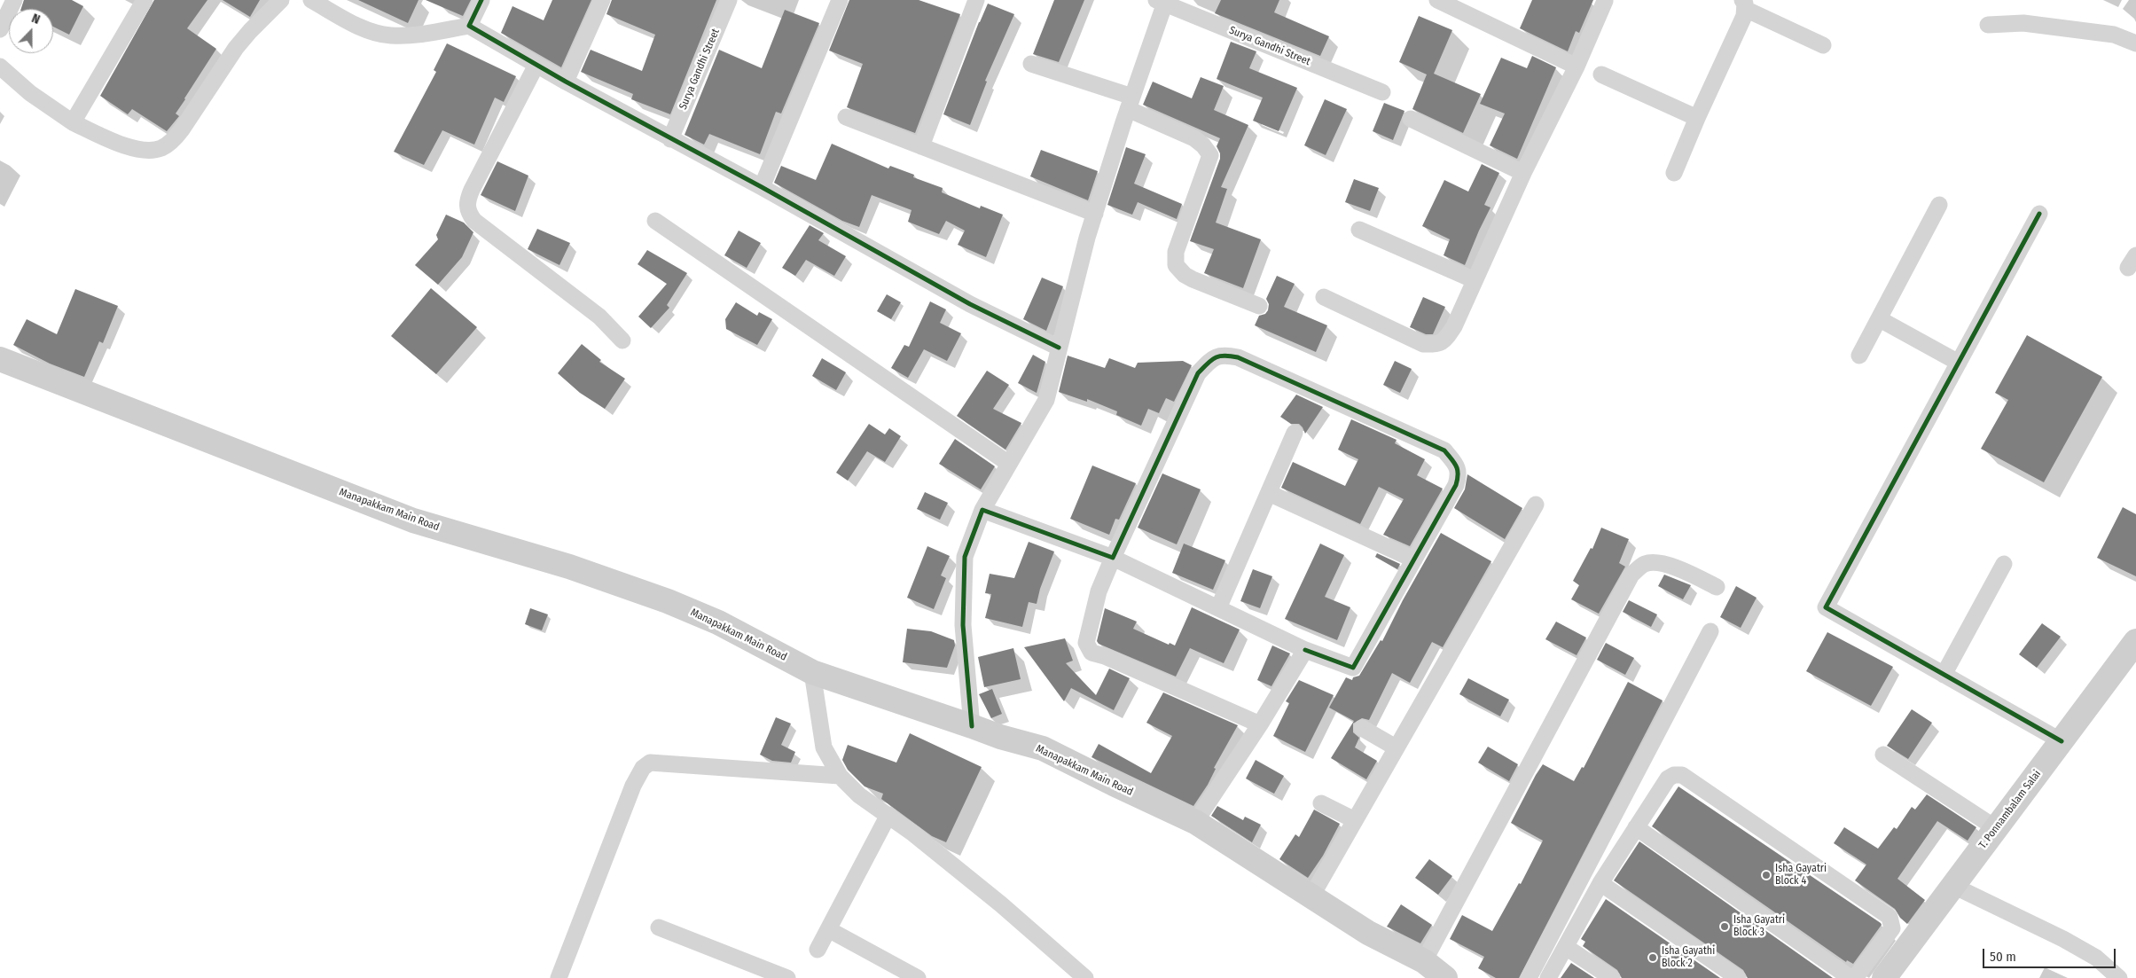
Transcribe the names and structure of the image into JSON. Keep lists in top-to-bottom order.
{
  "streets": {
    "main road": ["Manapakkam Main Road", "T. Ponnambalam Salai"],
    "street": ["Surya Gandhi Street"]
  },
  "places": ["Isha Gayatri Block 4", "Isha Gayatri Block 3", "Isha Gayathi Block 2"],
  "scale_bar": "50 m",
  "north": "top"
}
